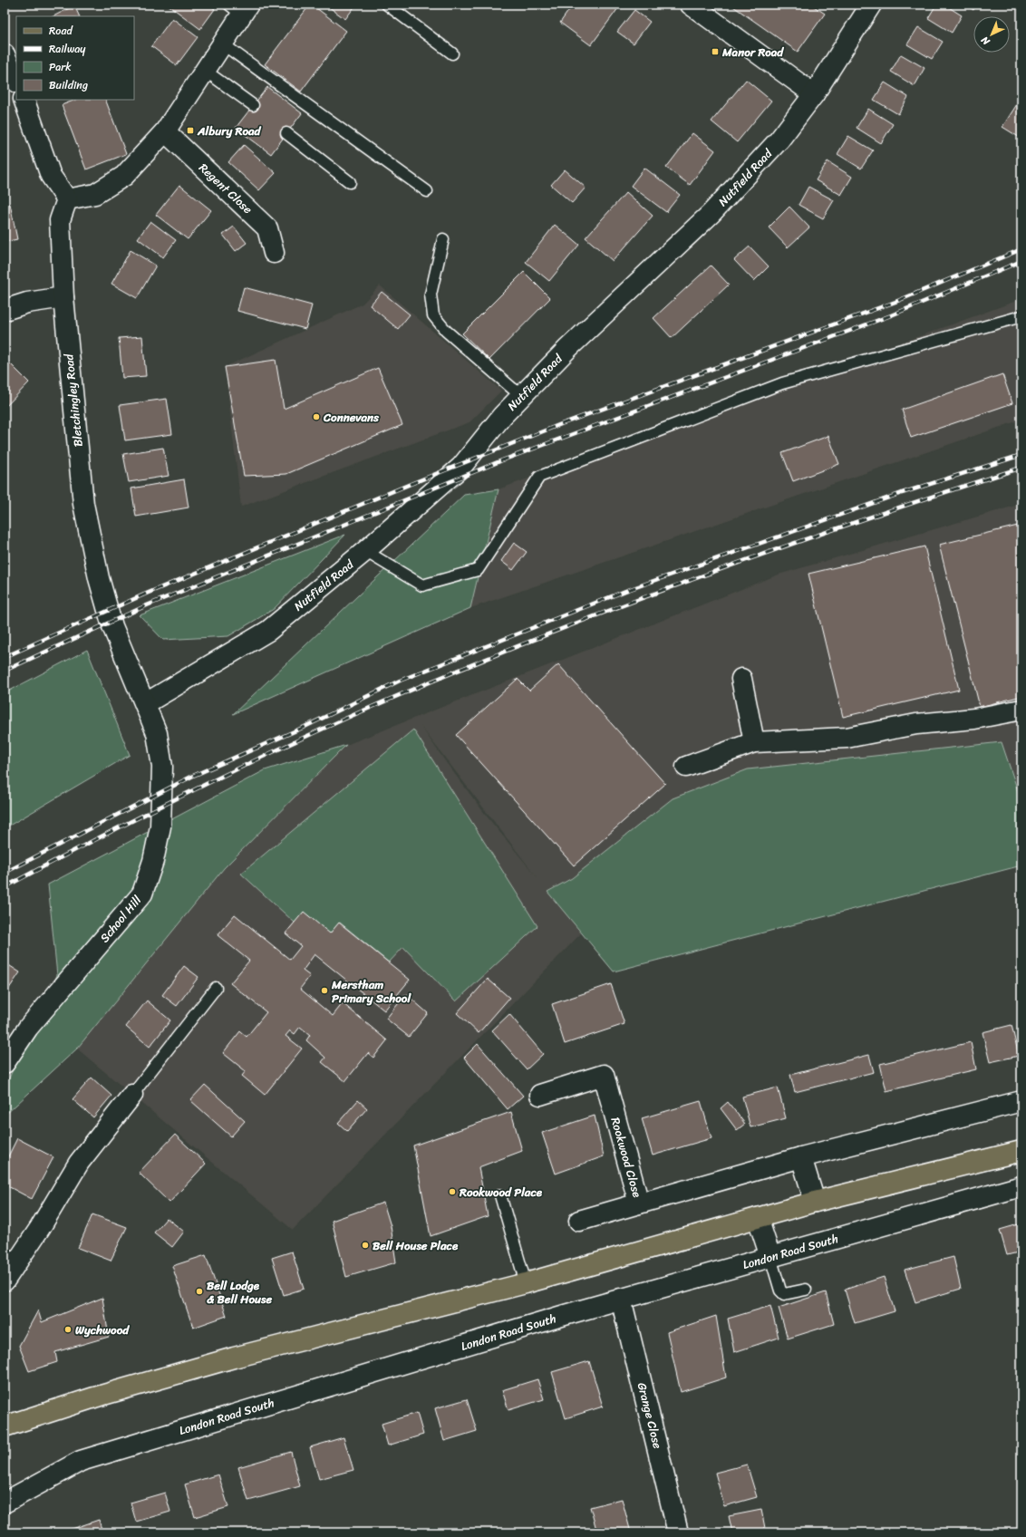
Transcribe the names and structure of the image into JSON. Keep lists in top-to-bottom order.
{
  "streets": {
    "street": [
      "Nutfield Road",
      "Regent Close",
      "Bletchingley Road",
      "School Hill",
      "Rookwood Close",
      "London Road South",
      "Grange Close"
    ]
  },
  "crossings": [
    ["Nutfield Road", "Bletchingley Road"],
    ["Nutfield Road", "School Hill"],
    ["Bletchingley Road", "School Hill"],
    ["London Road South", "Grange Close"]
  ],
  "places": {
    "transit": ["Manor Road", "Albury Road"],
    "other": [
      "Connevans",
      "Merstham Primary School",
      "Rookwood Place",
      "Bell House Place",
      "Bell Lodge & Bell House",
      "Wychwood"
    ]
  },
  "legend": [
    "Road",
    "Railway",
    "Park",
    "Building"
  ],
  "north": "bottom left"
}
